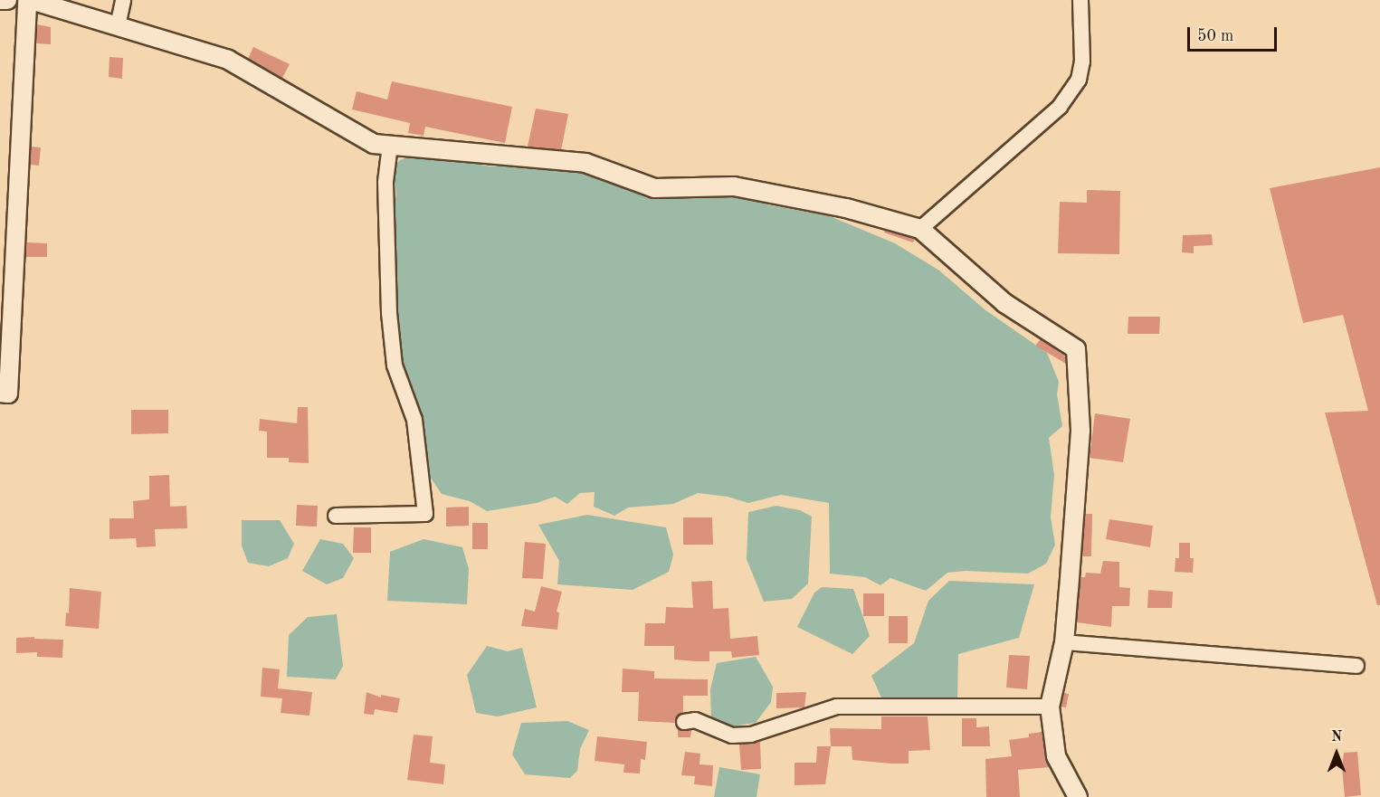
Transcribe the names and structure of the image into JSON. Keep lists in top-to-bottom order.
{
  "scale_bar": "50 m",
  "north": "top"
}
